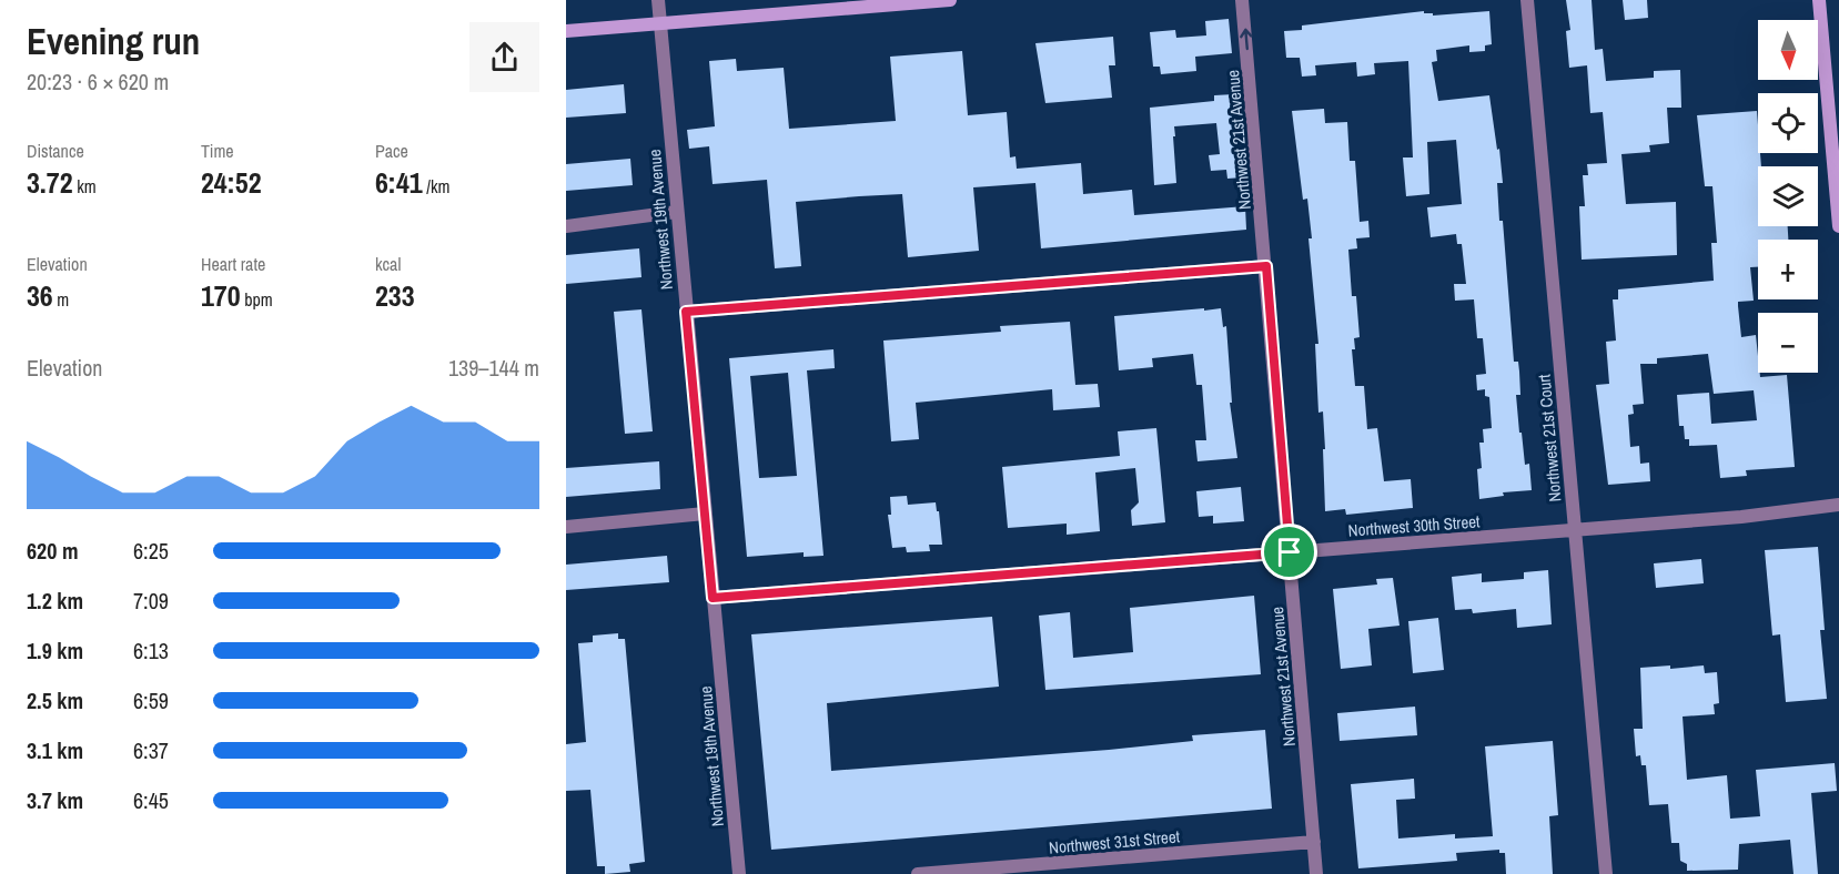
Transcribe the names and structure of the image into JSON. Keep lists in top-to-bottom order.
{
  "streets": {
    "street": [
      "Northwest 21st Avenue",
      "Northwest 19th Avenue",
      "Northwest 21st Court",
      "Northwest 30th Street",
      "Northwest 31st Street"
    ]
  },
  "crossings": [
    ["Northwest 21st Avenue", "Northwest 30th Street"],
    ["Northwest 21st Avenue", "Northwest 31st Street"],
    ["Northwest 19th Avenue", "Northwest 30th Street"],
    ["Northwest 21st Court", "Northwest 30th Street"]
  ],
  "north": "bottom",
  "page": {
    "heading": ["Evening run", "20:23 · 6 × 620 m"],
    "map_buttons": ["+", "−"],
    "stats": [
      ["Distance", "3.72 km"],
      ["Time", "24:52"],
      ["Pace", "6:41 /km"],
      ["Elevation", "36 m"],
      ["Heart rate", "170 bpm"],
      ["kcal", "233"]
    ],
    "chart": ["Elevation", "139–144 m"],
    "list": [
      {
        "name": "620 m",
        "note": "6:25"
      },
      {
        "name": "1.2 km",
        "note": "7:09"
      },
      {
        "name": "1.9 km",
        "note": "6:13"
      },
      {
        "name": "2.5 km",
        "note": "6:59"
      },
      {
        "name": "3.1 km",
        "note": "6:37"
      },
      {
        "name": "3.7 km",
        "note": "6:45"
      }
    ]
  }
}
